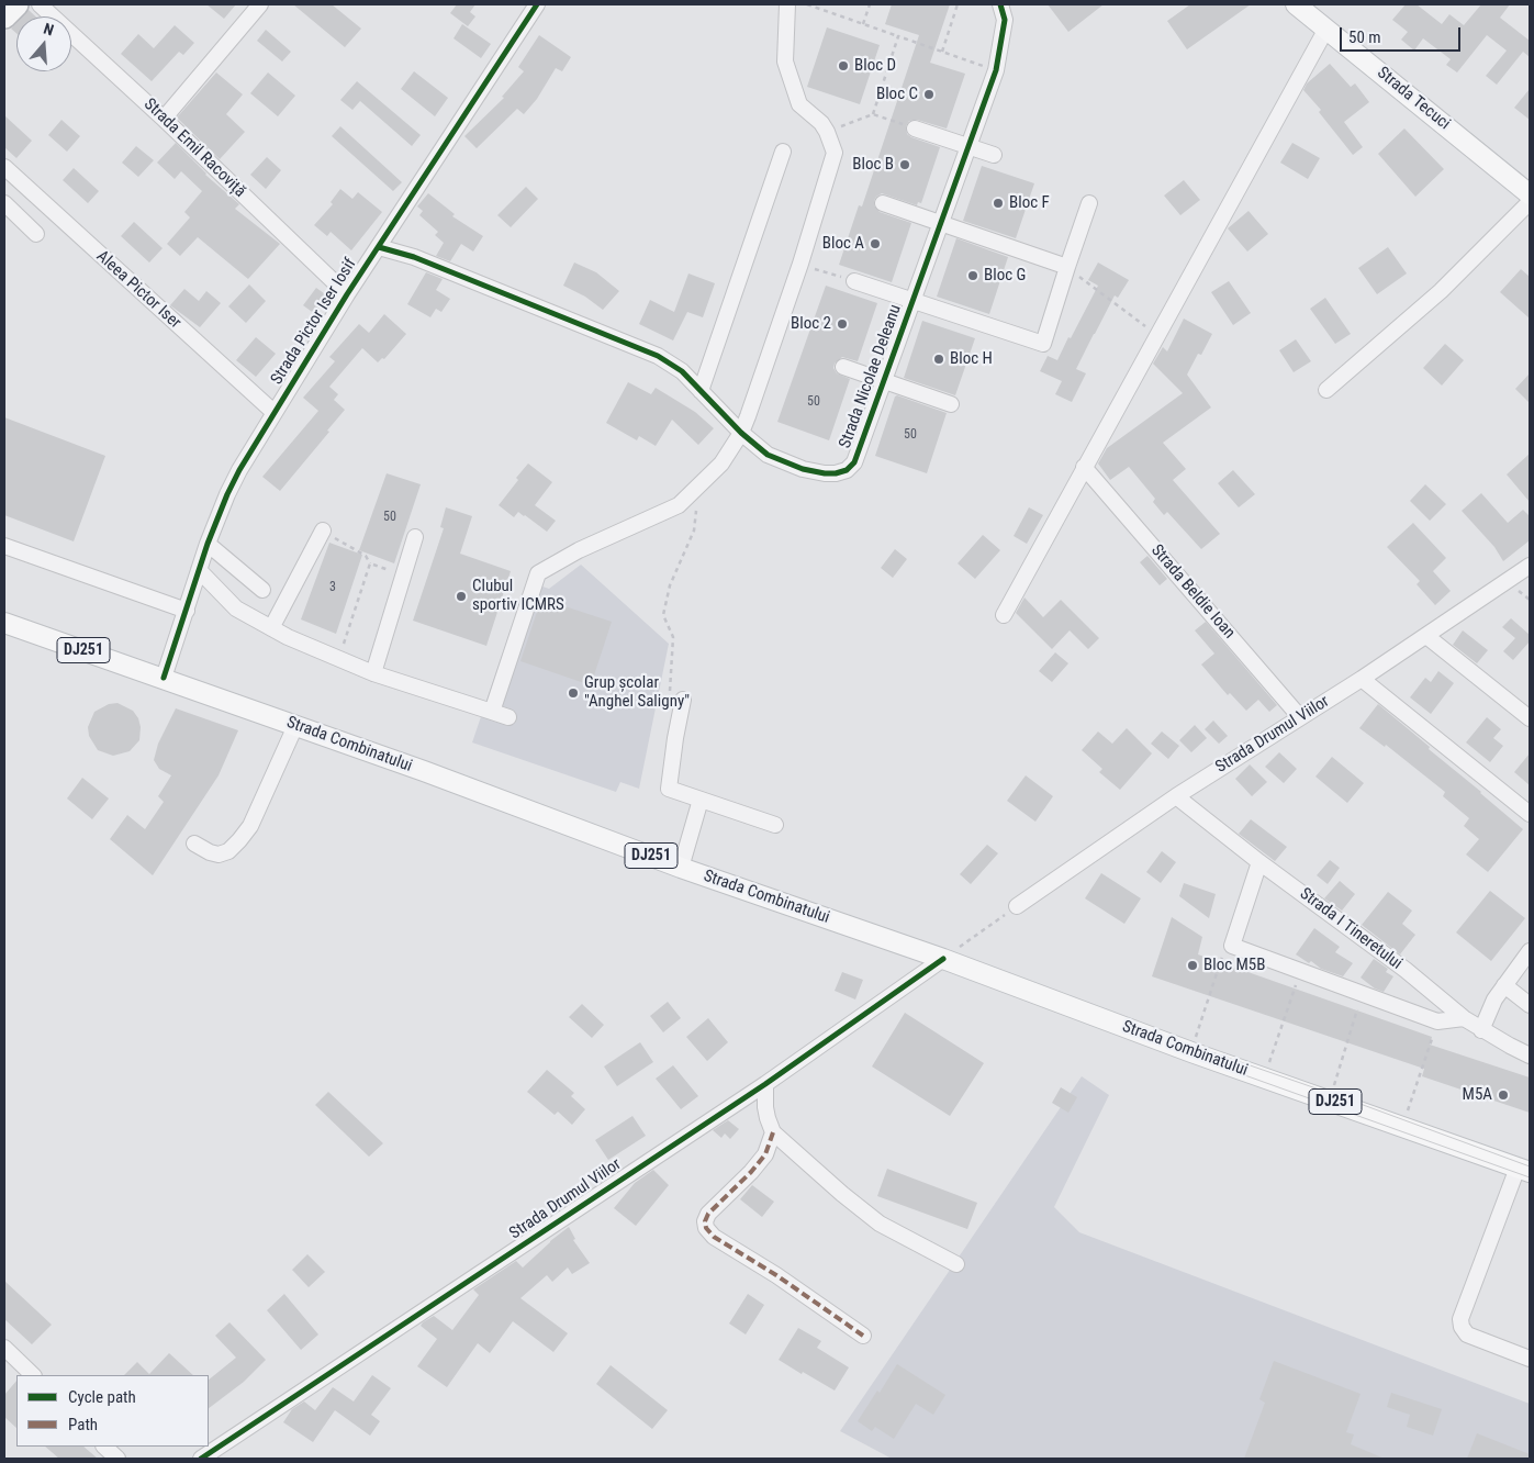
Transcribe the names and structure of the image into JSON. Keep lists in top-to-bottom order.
{
  "streets": {
    "main road": ["Strada Tecuci", "DJ251", "Strada Combinatului"],
    "street": [
      "Strada Emil Racoviță",
      "Aleea Pictor Iser",
      "Strada Pictor Iser Iosif",
      "Strada Nicolae Deleanu",
      "Strada Beldie Ioan",
      "Strada Drumul Viilor",
      "Strada I Tineretului"
    ]
  },
  "crossings": [
    ["Strada Emil Racoviță", "Strada Pictor Iser Iosif"],
    ["Aleea Pictor Iser", "Strada Pictor Iser Iosif"],
    ["Strada Pictor Iser Iosif", "Strada Nicolae Deleanu"],
    ["Strada Pictor Iser Iosif", "Strada Combinatului"],
    ["Strada Beldie Ioan", "Strada Drumul Viilor"],
    ["Strada Drumul Viilor", "Strada Combinatului"],
    ["Strada Drumul Viilor", "Strada I Tineretului"]
  ],
  "places": [
    "Bloc D",
    "Bloc C",
    "Bloc B",
    "Bloc F",
    "Bloc A",
    "Bloc G",
    "Bloc 2",
    "Bloc H",
    "Clubul sportiv ICMRS",
    "Grup școlar \"Anghel Saligny\"",
    "Bloc M5B",
    "M5A"
  ],
  "house_numbers": [
    "50",
    "50",
    "50",
    "3"
  ],
  "legend": ["Cycle path", "Path"],
  "scale_bar": "50 m",
  "north": "top"
}
